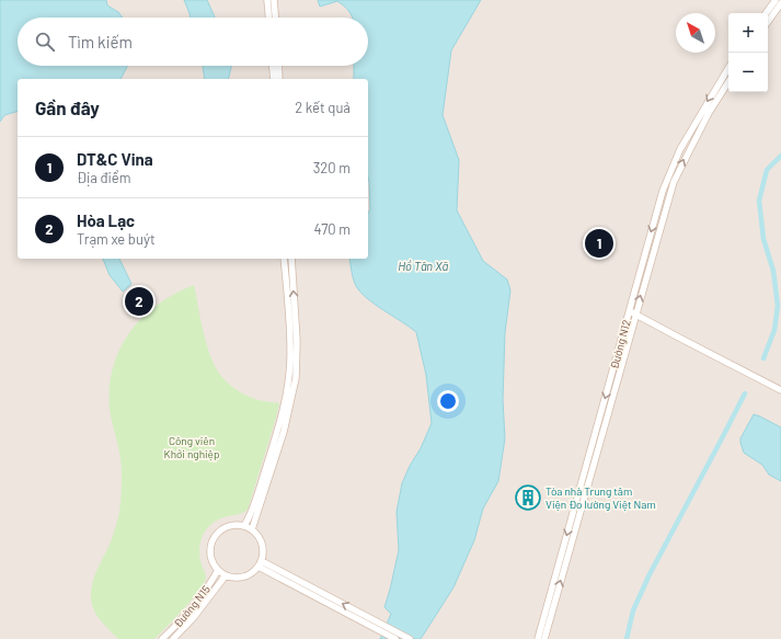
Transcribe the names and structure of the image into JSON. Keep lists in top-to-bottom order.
{
  "streets": {
    "street": ["Đường N12", "Đường N15"]
  },
  "water": ["Hồ Tân Xã"],
  "parks": ["Công viên Khởi nghiệp"],
  "places": {
    "building": ["Tòa nhà Trung tâm Viện Đo lường Việt Nam"]
  },
  "north": "top left",
  "page": {
    "map_buttons": ["+", "−"],
    "search": "Tìm kiếm",
    "heading": ["Gần đây", "2 kết quả"],
    "list": [
      {
        "mark": "1",
        "name": "DT&C Vina",
        "note": "Địa điểm",
        "value": "320 m"
      },
      {
        "mark": "2",
        "name": "Hòa Lạc",
        "note": "Trạm xe buýt",
        "value": "470 m"
      }
    ],
    "pins": ["1", "2"]
  }
}
